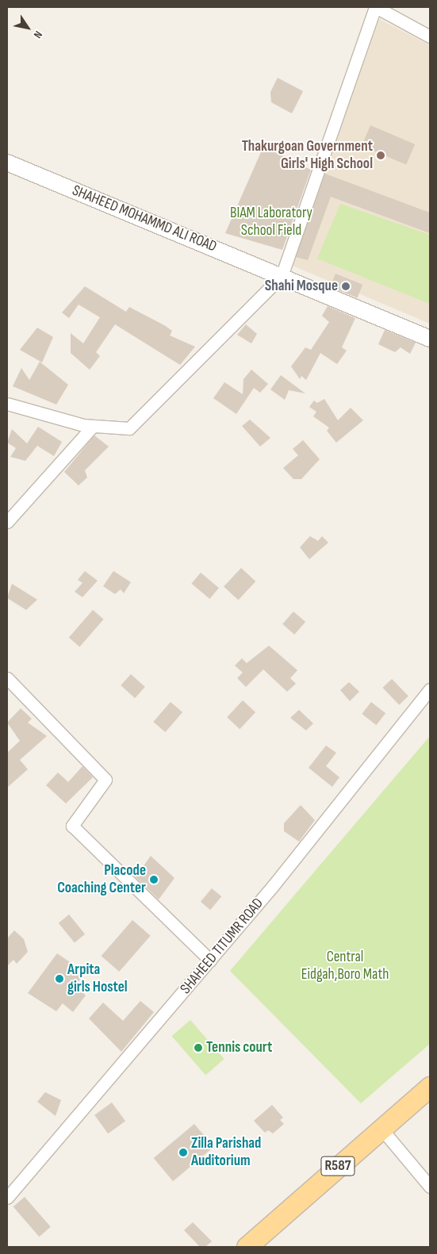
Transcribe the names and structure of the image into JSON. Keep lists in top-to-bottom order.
{
  "streets": {
    "main road": ["R587"],
    "street": ["SHAHEED MOHAMMD ALI ROAD", "SHAHEED TITUMR ROAD"]
  },
  "parks": ["BIAM Laboratory School Field", "Central Eidgah,Boro Math"],
  "places": [
    "Thakurgoan Government Girls' High School",
    "Shahi Mosque",
    "Placode Coaching Center",
    "Arpita girls Hostel",
    "Tennis court",
    "Zilla Parishad Auditorium"
  ],
  "north": "bottom right"
}
